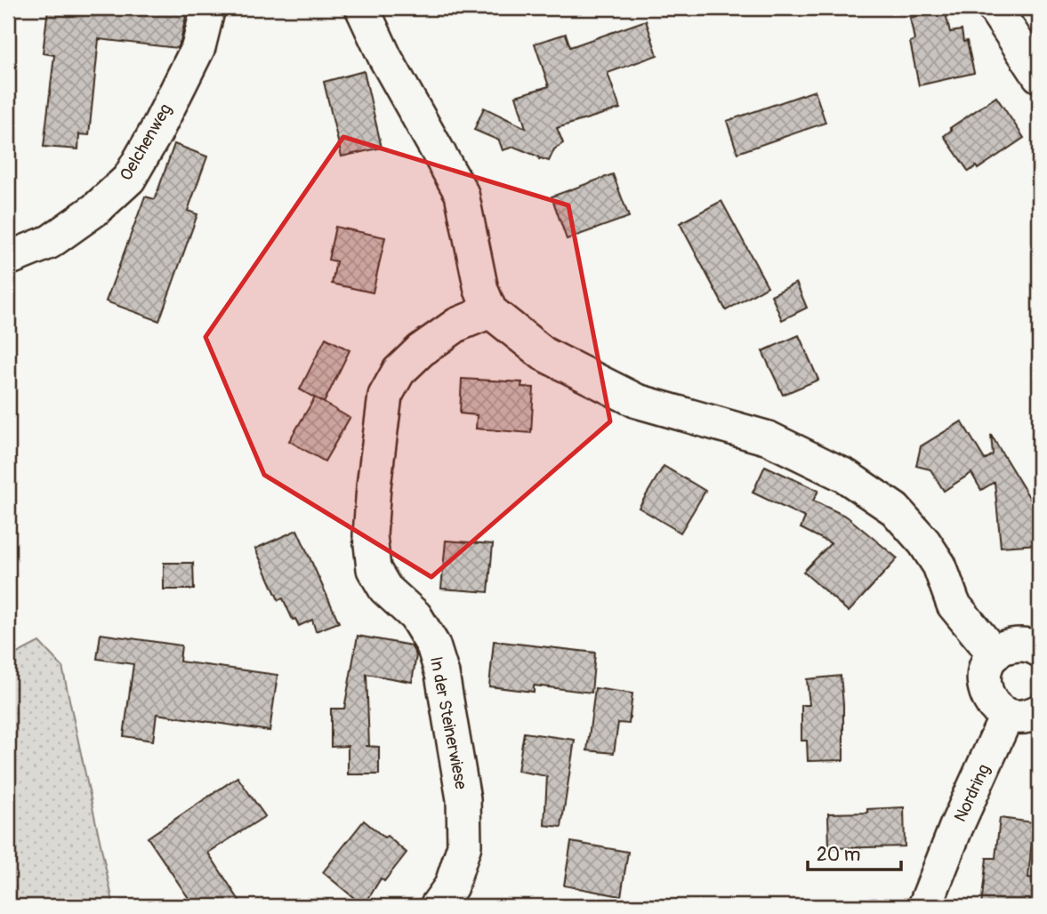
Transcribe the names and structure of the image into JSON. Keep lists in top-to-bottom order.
{
  "streets": {
    "street": ["Oelchenweg", "In der Steinerwiese", "Nordring"]
  },
  "scale_bar": "20 m"
}
